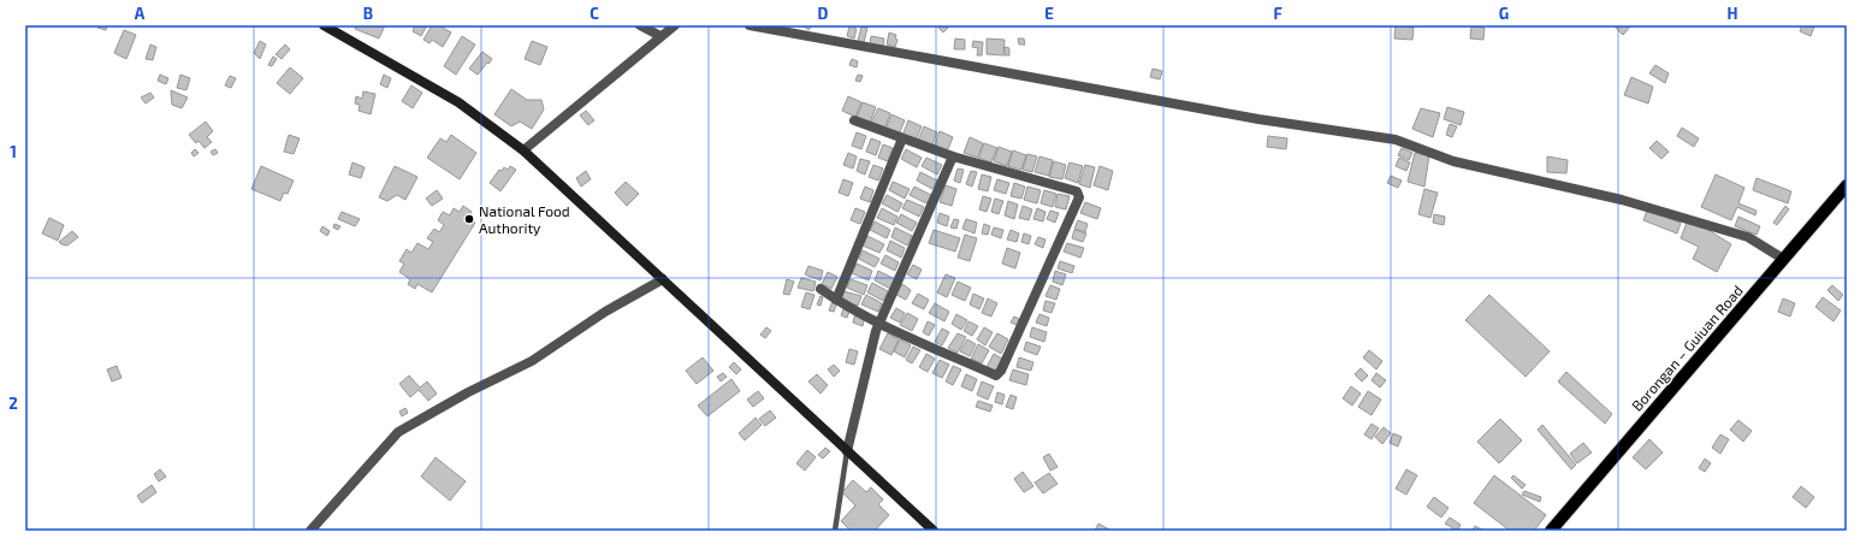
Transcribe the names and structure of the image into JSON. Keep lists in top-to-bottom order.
{
  "streets": {
    "main road": ["Borongan – Guiuan Road"]
  },
  "places": ["National Food Authority"],
  "grid": {
    "columns": [
      "A",
      "B",
      "C",
      "D",
      "E",
      "F",
      "G",
      "H"
    ],
    "rows": ["1", "2"]
  }
}
